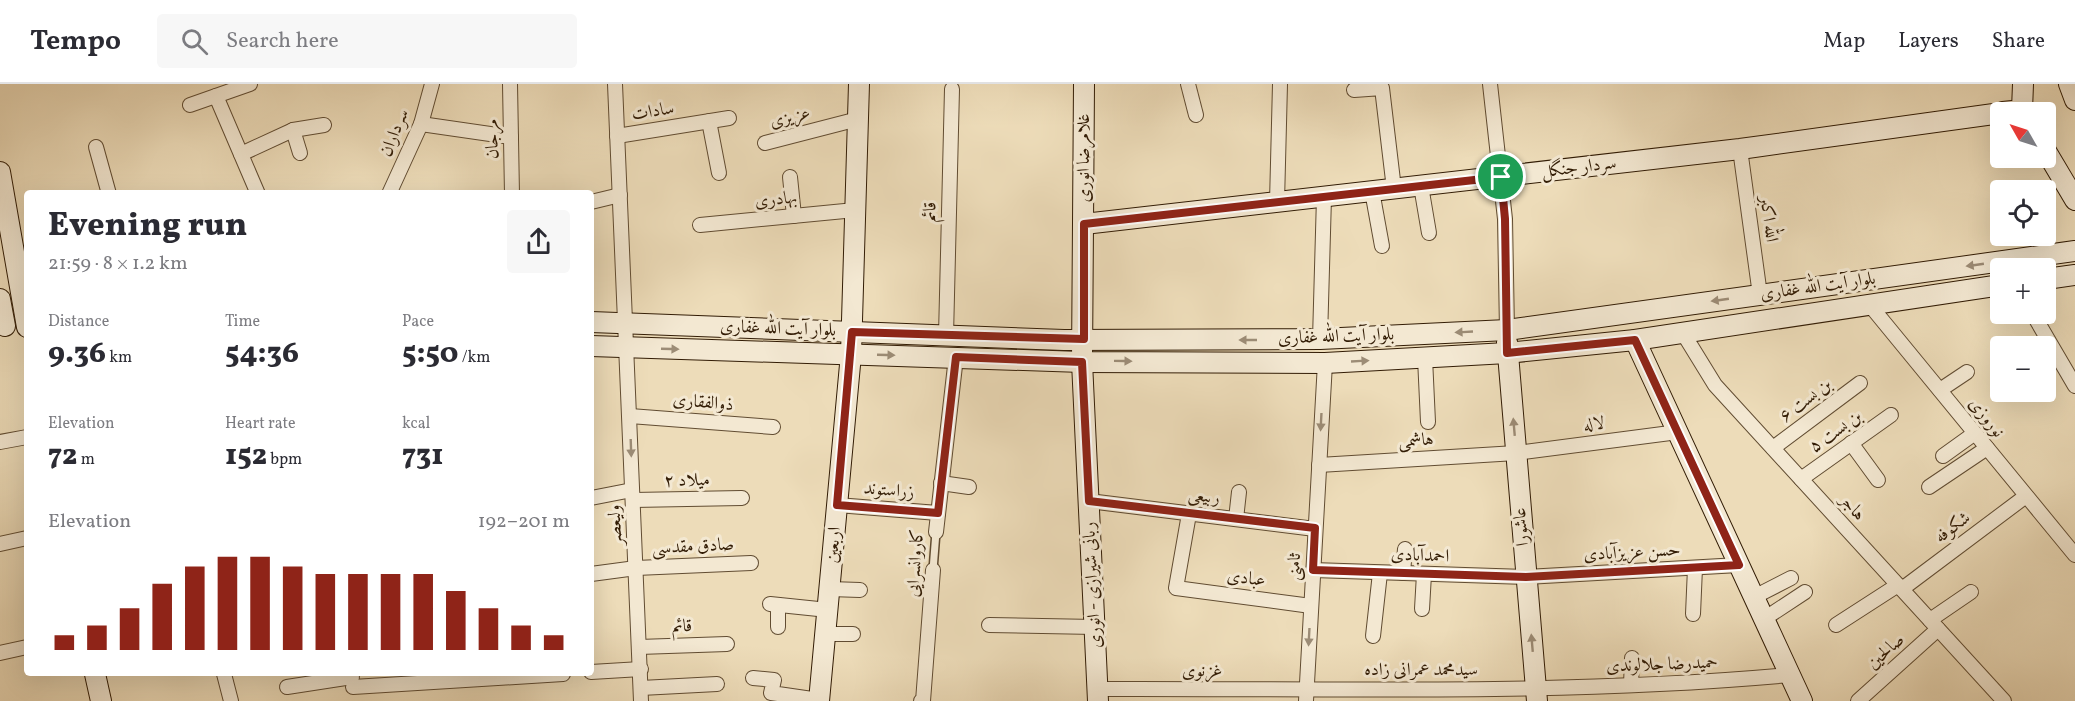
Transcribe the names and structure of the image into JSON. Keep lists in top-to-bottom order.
{
  "streets": {
    "main road": [
      "غلامرضا انوری",
      "سردار جنگل",
      "بلوار آیت الله غفاری",
      "عاشورا",
      "اربعین",
      "ربانی شیرازی - انوری"
    ],
    "street": [
      "سادات",
      "عزیزی",
      "سرداران",
      "مرجان",
      "بهادری",
      "قائم",
      "الله اکبر",
      "بن بست ۶",
      "ذوالفقاری",
      "نوروزی",
      "لاله",
      "بن بست ۵",
      "هاشمی",
      "میلاد ۲",
      "زراستوند",
      "ربیعی",
      "هاجر",
      "ولیعصر",
      "شکوفه",
      "صادق مقدسی",
      "حسن عزیزآبادی",
      "احمدآبادی",
      "کاروانسرایی",
      "ثامنی",
      "عبادی",
      "صالحین",
      "حمیدرضا جلالوندی",
      "سیدمحمد عمرانی زاده",
      "غزنوی"
    ]
  },
  "crossings": [
    ["غلامرضا انوری", "سردار جنگل"],
    ["غلامرضا انوری", "بلوار آیت الله غفاری"],
    ["غلامرضا انوری", "ربانی شیرازی - انوری"],
    ["سردار جنگل", "الله اکبر"],
    ["قائم", "بلوار آیت الله غفاری"],
    ["قائم", "ولیعصر"],
    ["الله اکبر", "بلوار آیت الله غفاری"],
    ["بلوار آیت الله غفاری", "نوروزی"],
    ["بلوار آیت الله غفاری", "هاجر"],
    ["بلوار آیت الله غفاری", "ولیعصر"],
    ["بلوار آیت الله غفاری", "عاشورا"],
    ["بلوار آیت الله غفاری", "اربعین"],
    ["بلوار آیت الله غفاری", "کاروانسرایی"],
    ["بلوار آیت الله غفاری", "ثامنی"],
    ["بلوار آیت الله غفاری", "ربانی شیرازی - انوری"],
    ["بن بست ۶", "هاجر"],
    ["ذوالفقاری", "ولیعصر"],
    ["نوروزی", "شکوفه"],
    ["لاله", "هاشمی"],
    ["لاله", "عاشورا"],
    ["بن بست ۵", "هاجر"],
    ["هاشمی", "عاشورا"],
    ["هاشمی", "ثامنی"],
    ["میلاد ۲", "ولیعصر"],
    ["زراستوند", "اربعین"],
    ["زراستوند", "کاروانسرایی"],
    ["ربیعی", "ثامنی"],
    ["ربیعی", "عبادی"],
    ["ربیعی", "ربانی شیرازی - انوری"],
    ["هاجر", "شکوفه"],
    ["هاجر", "صالحین"],
    ["ولیعصر", "صادق مقدسی"],
    ["عاشورا", "حسن عزیزآبادی"],
    ["عاشورا", "احمدآبادی"],
    ["عاشورا", "حمیدرضا جلالوندی"],
    ["عاشورا", "سیدمحمد عمرانی زاده"],
    ["حسن عزیزآبادی", "احمدآبادی"],
    ["احمدآبادی", "ثامنی"],
    ["ثامنی", "عبادی"],
    ["ثامنی", "سیدمحمد عمرانی زاده"],
    ["ثامنی", "غزنوی"],
    ["ربانی شیرازی - انوری", "غزنوی"],
    ["حمیدرضا جلالوندی", "سیدمحمد عمرانی زاده"],
    ["سیدمحمد عمرانی زاده", "غزنوی"]
  ],
  "north": "top left",
  "page": {
    "header": "Tempo",
    "search": "Search here",
    "nav": ["Map", "Layers", "Share"],
    "map_buttons": ["+", "−"],
    "heading": ["Evening run", "21:59 · 8 × 1.2 km"],
    "stats": [
      ["Distance", "9.36 km"],
      ["Time", "54:36"],
      ["Pace", "5:50 /km"],
      ["Elevation", "72 m"],
      ["Heart rate", "152 bpm"],
      ["kcal", "731"]
    ],
    "chart": ["Elevation", "192–201 m"]
  }
}
